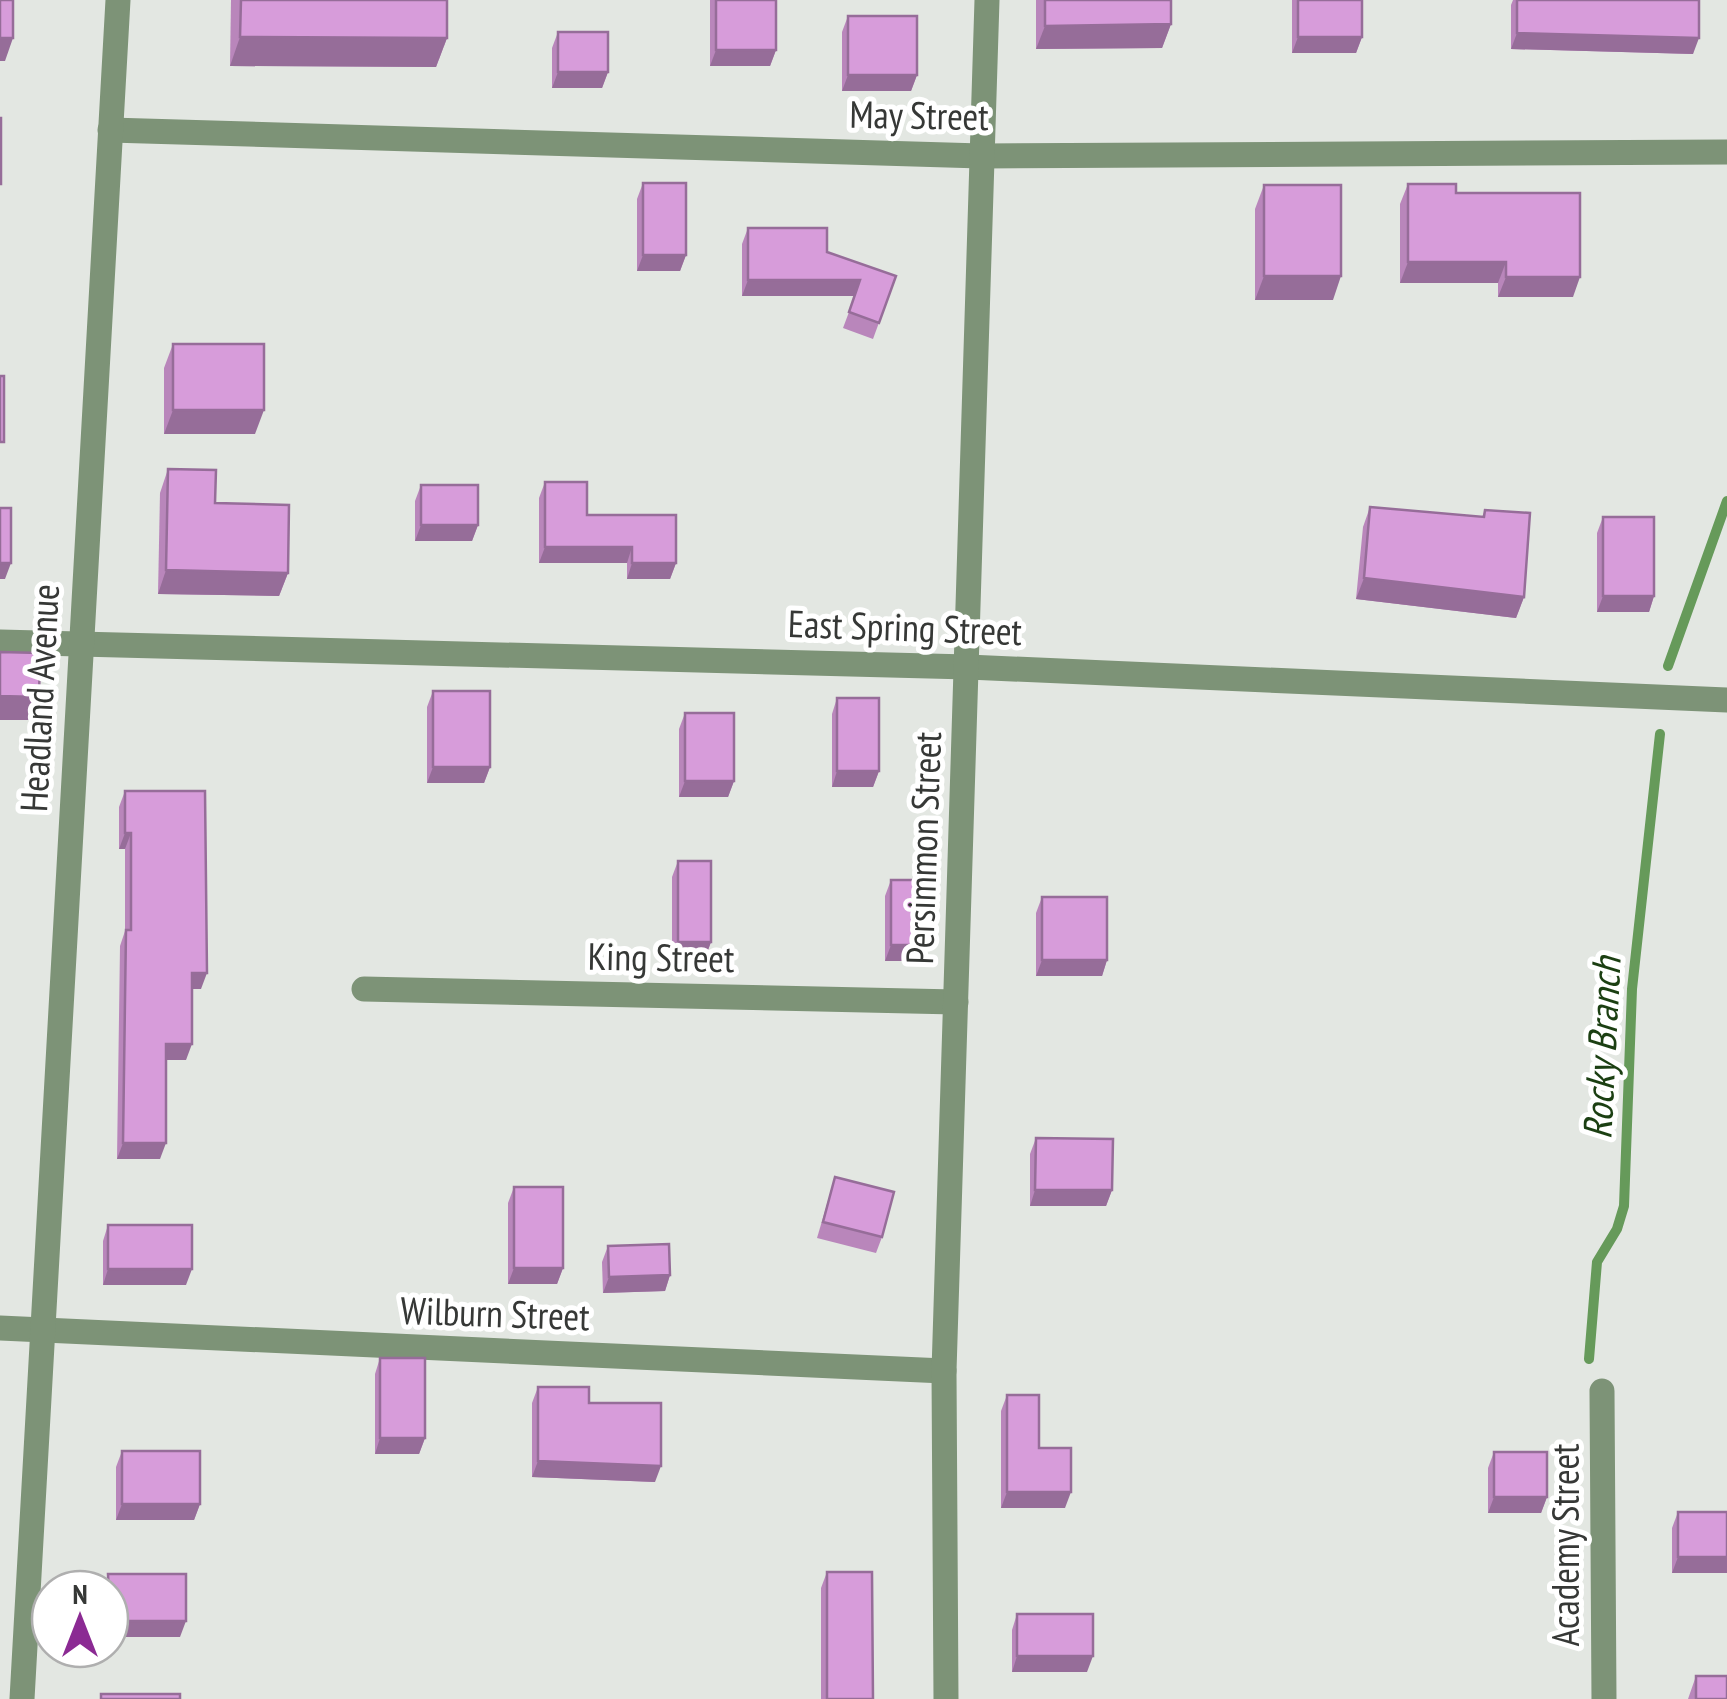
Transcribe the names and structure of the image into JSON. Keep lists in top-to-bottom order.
{
  "streets": {
    "street": [
      "May Street",
      "East Spring Street",
      "Headland Avenue",
      "Persimmon Street",
      "King Street",
      "Wilburn Street",
      "Academy Street"
    ]
  },
  "crossings": [
    ["May Street", "Headland Avenue"],
    ["May Street", "Persimmon Street"],
    ["East Spring Street", "Headland Avenue"],
    ["East Spring Street", "Persimmon Street"],
    ["Headland Avenue", "Wilburn Street"],
    ["Persimmon Street", "King Street"],
    ["Persimmon Street", "Wilburn Street"]
  ],
  "water": ["Rocky Branch"],
  "north": "top"
}
